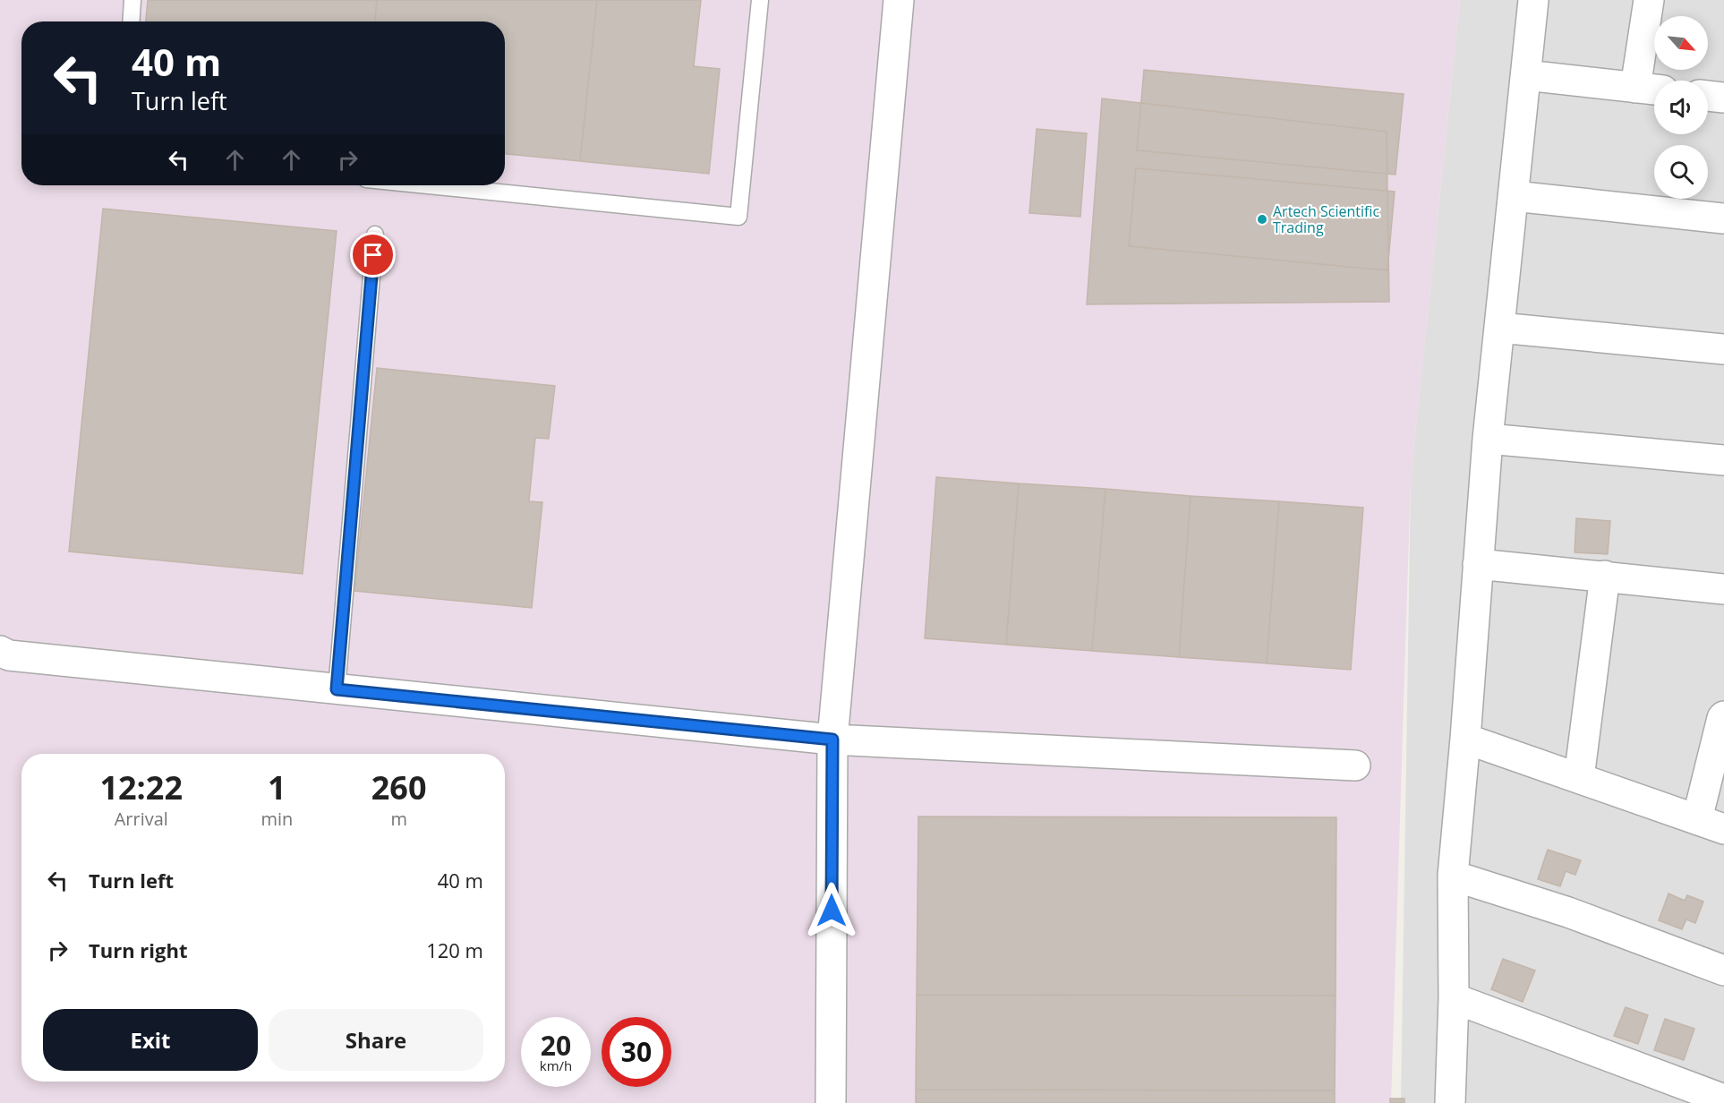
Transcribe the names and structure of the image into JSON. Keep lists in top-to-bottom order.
{
  "places": ["Artech Scientific Trading"],
  "north": "bottom right",
  "page": {
    "turn": ["40 m", "Turn left"],
    "eta": [
      "12:22",
      "Arrival",
      "1",
      "min",
      "260",
      "m"
    ],
    "list": [
      {
        "name": "Turn left",
        "value": "40 m"
      },
      {
        "name": "Turn right",
        "value": "120 m"
      }
    ],
    "buttons": ["Exit", "Share"],
    "speed": "20 km/h",
    "limit": "30"
  }
}
